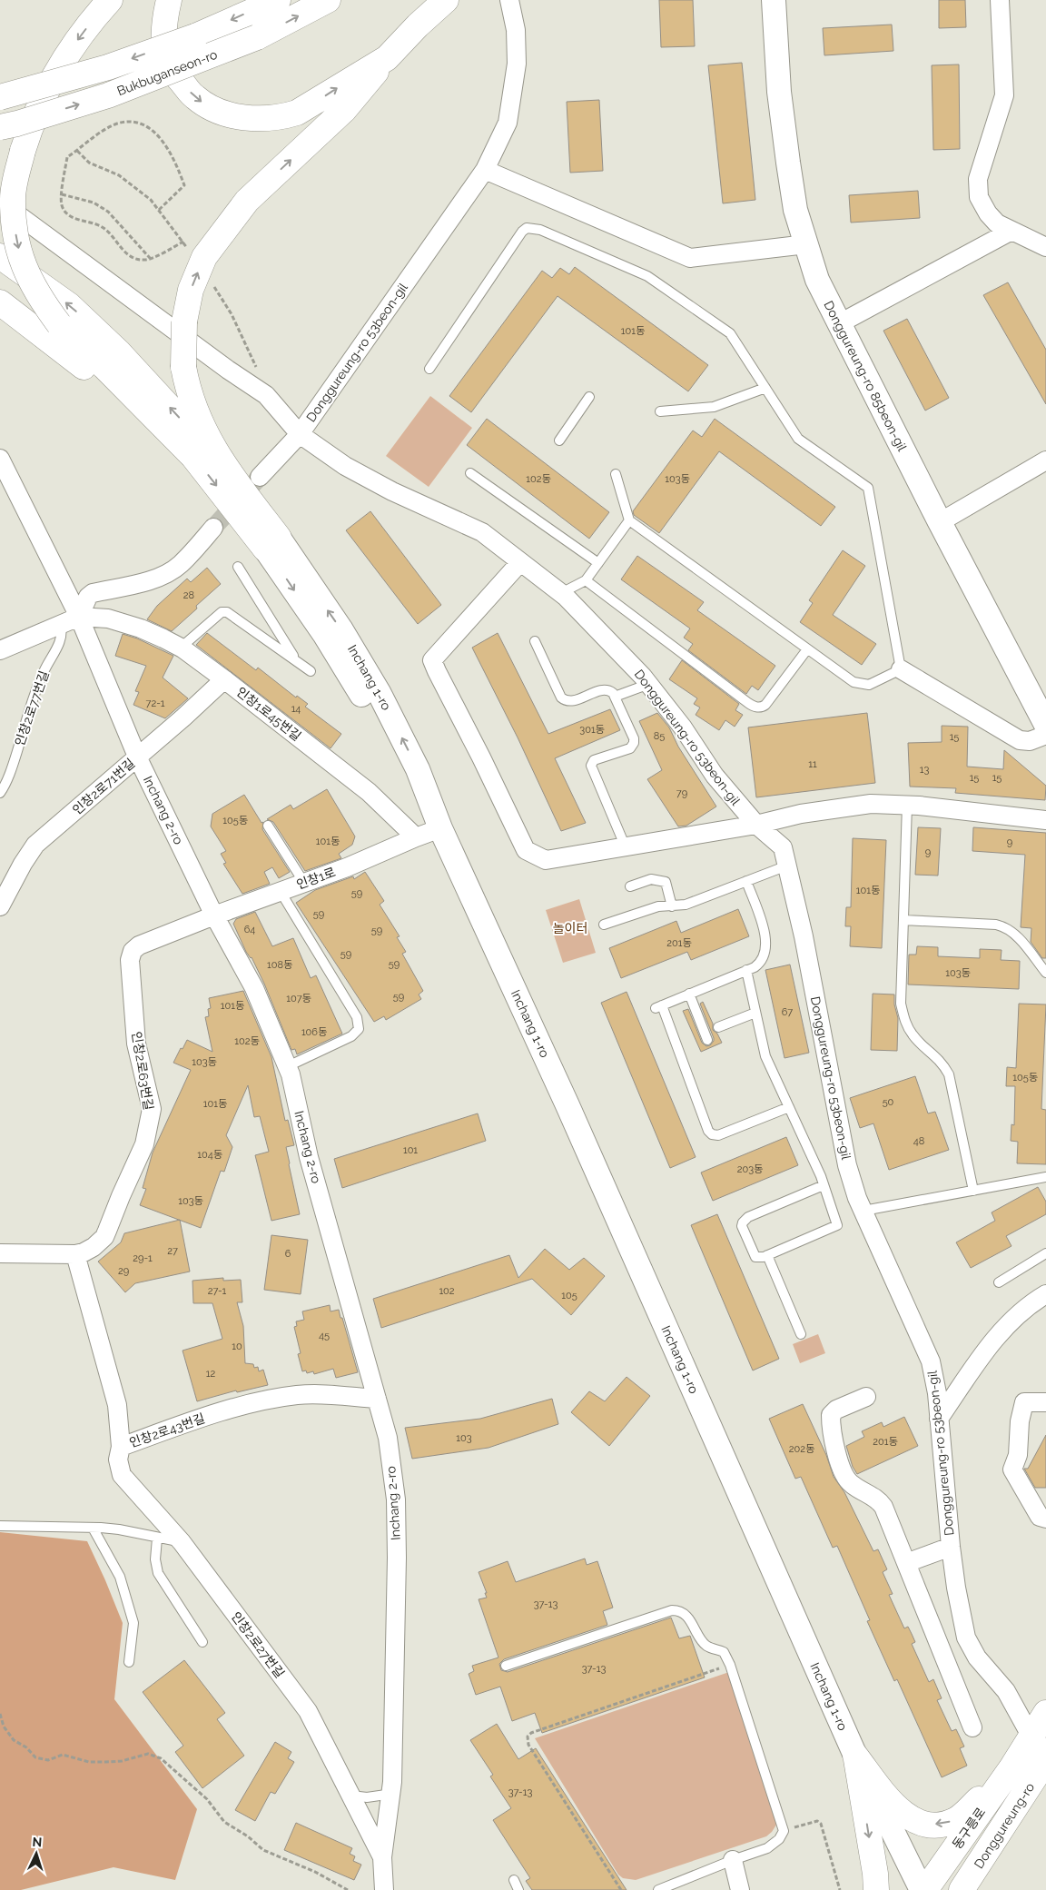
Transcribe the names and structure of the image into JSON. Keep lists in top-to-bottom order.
{
  "streets": {
    "main road": ["Bukbuganseon-ro", "Donggureung-ro", "동구릉로"],
    "street": [
      "Donggureung-ro 53beon-gil",
      "Donggureung-ro 85beon-gil",
      "Inchang 1-ro",
      "인창1로45번길",
      "인창2로71번길",
      "Inchang 2-ro",
      "인창1로",
      "인창2로63번길",
      "인창2로43번길",
      "인창2로27번길"
    ],
    "lane": ["인창2로77번길"]
  },
  "crossings": [
    ["Donggureung-ro 53beon-gil", "Donggureung-ro"],
    ["인창1로45번길", "인창2로71번길"],
    ["인창1로45번길", "Inchang 2-ro"],
    ["인창1로45번길", "인창1로"],
    ["인창2로71번길", "Inchang 2-ro"],
    ["Inchang 2-ro", "인창1로"],
    ["Inchang 2-ro", "인창2로63번길"],
    ["Inchang 2-ro", "인창2로43번길"],
    ["Inchang 2-ro", "인창2로27번길"],
    ["인창1로", "인창2로63번길"],
    ["인창2로63번길", "인창2로43번길"],
    ["인창2로43번길", "인창2로27번길"],
    ["Donggureung-ro", "동구릉로"]
  ],
  "parks": ["놀이터"],
  "house_numbers": [
    "101동",
    "102동",
    "103동",
    "28",
    "72-1",
    "14",
    "301동",
    "85",
    "15",
    "11",
    "13",
    "15",
    "15",
    "79",
    "105동",
    "101동",
    "9",
    "9",
    "101동",
    "59",
    "59",
    "64",
    "59",
    "201동",
    "59",
    "59",
    "108동",
    "103동",
    "59",
    "107동",
    "101동",
    "67",
    "106동",
    "102동",
    "103동",
    "105동",
    "50",
    "101동",
    "48",
    "101",
    "104동",
    "203동",
    "103동",
    "27",
    "6",
    "29-1",
    "29",
    "27-1",
    "102",
    "105",
    "45",
    "10",
    "12",
    "103",
    "201동",
    "202동",
    "37-13",
    "37-13",
    "37-13"
  ],
  "north": "top"
}
